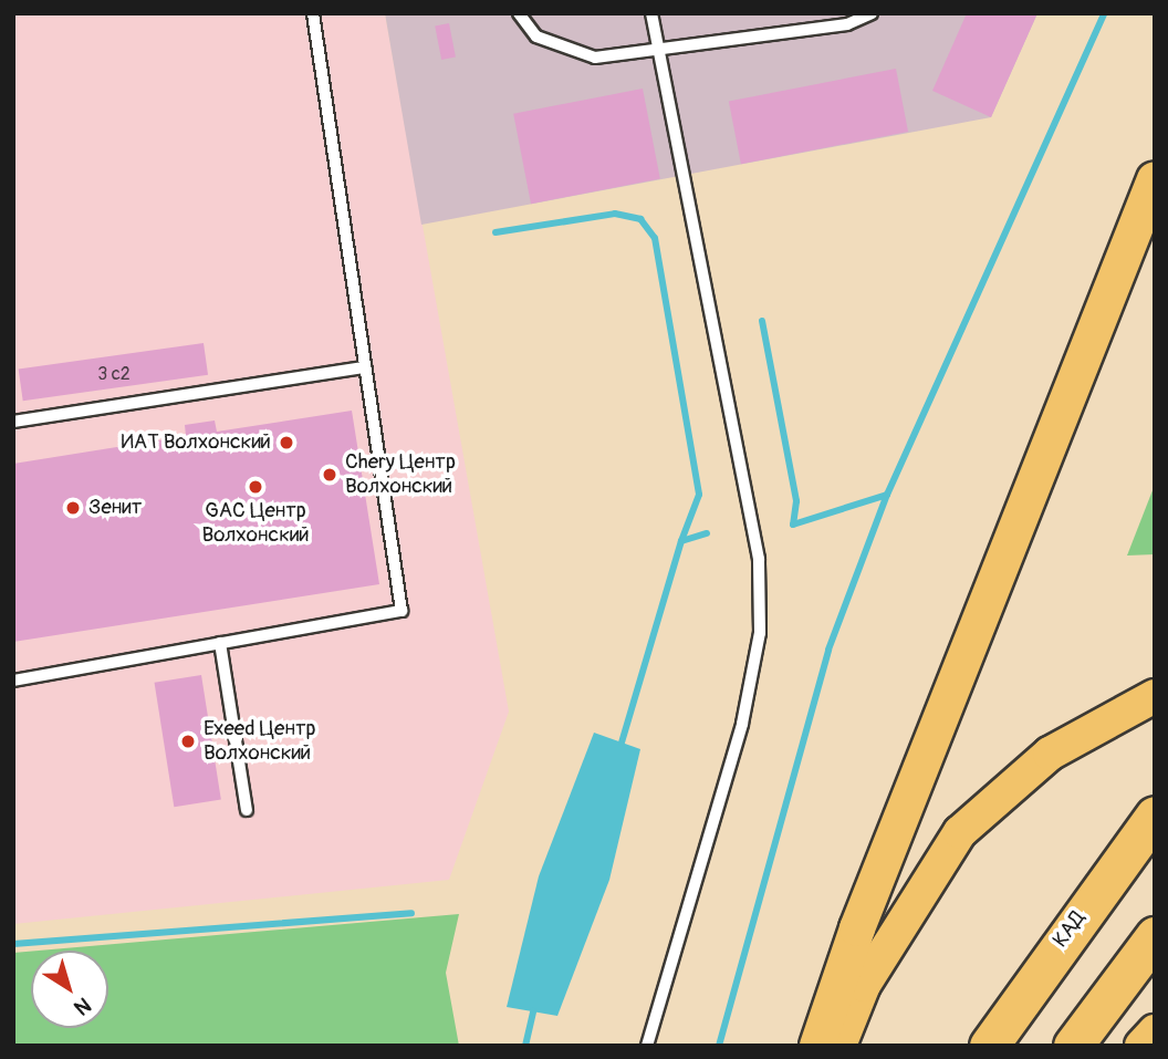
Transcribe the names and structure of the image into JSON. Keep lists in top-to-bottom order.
{
  "streets": {
    "highway": ["КАД"]
  },
  "places": [
    "ИАТ Волхонский",
    "Chery Центр Волхонский",
    "GAC Центр Волхонский",
    "Зенит",
    "Exeed Центр Волхонский"
  ],
  "house_numbers": ["3 с2"],
  "north": "bottom right"
}
